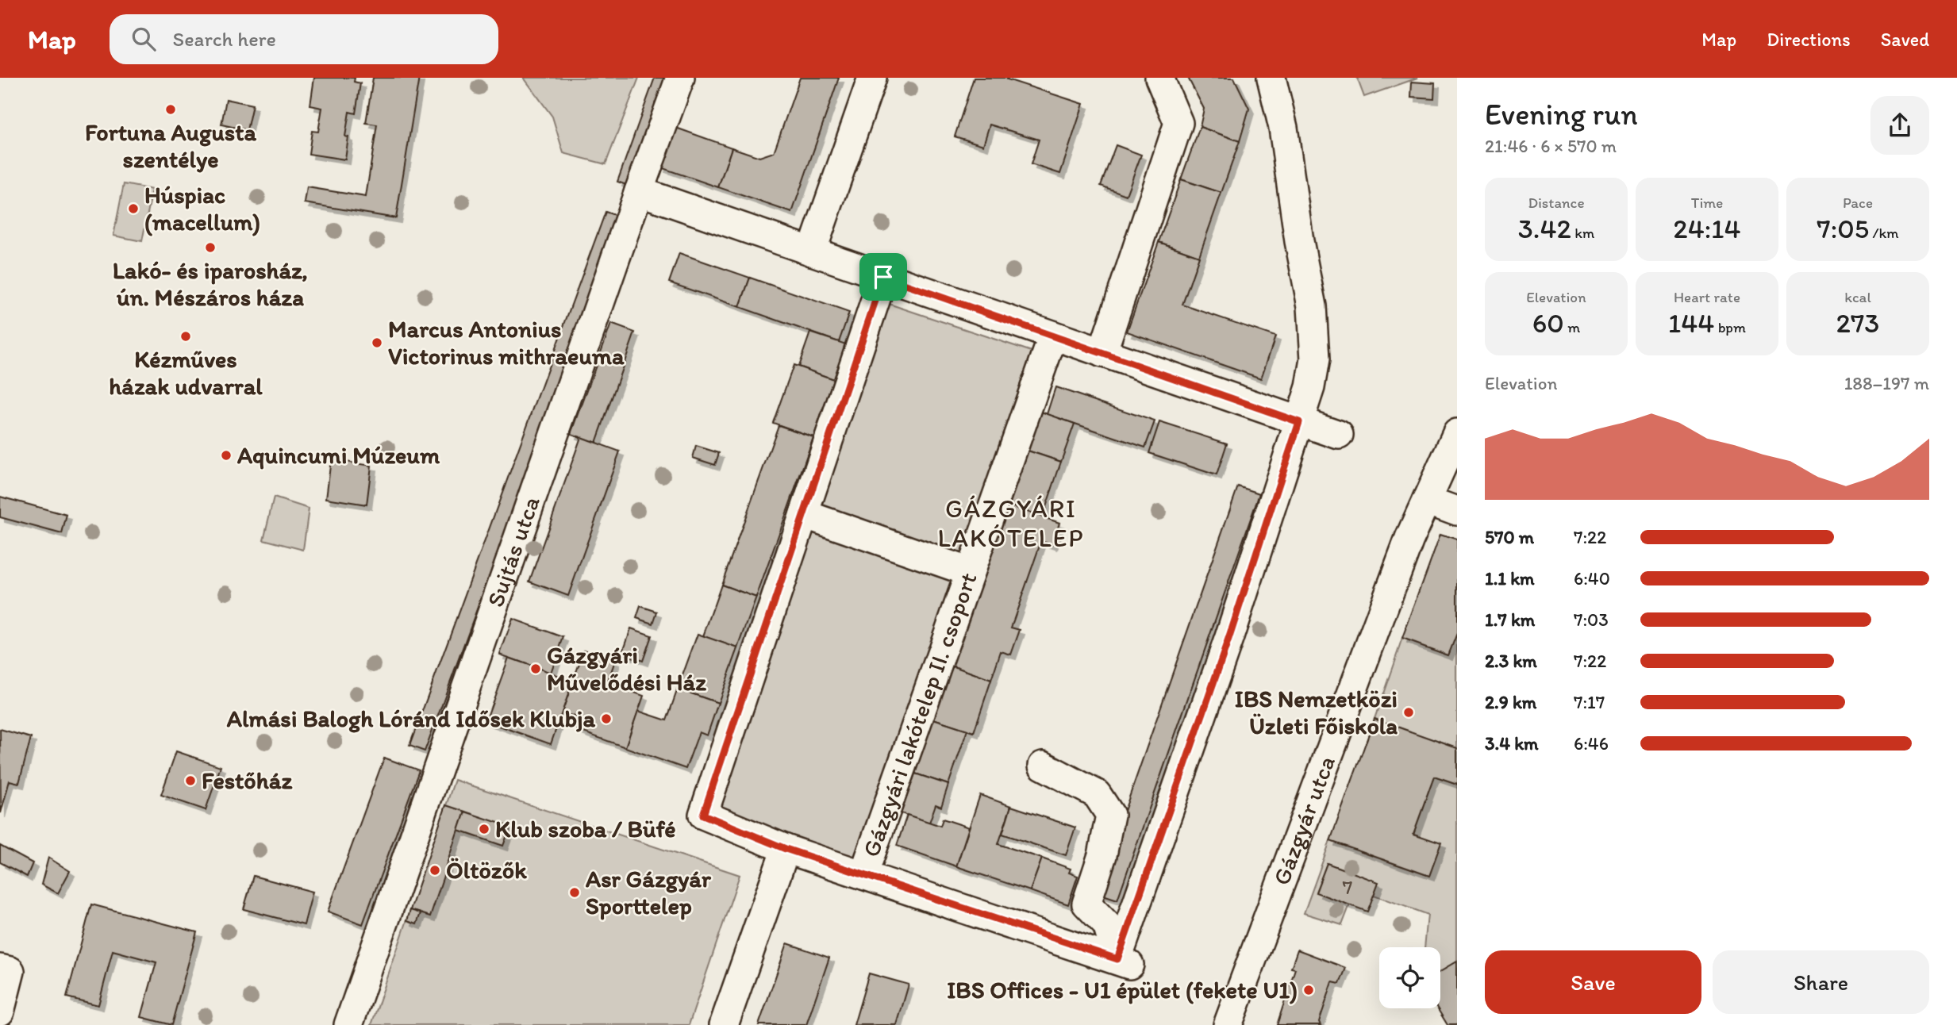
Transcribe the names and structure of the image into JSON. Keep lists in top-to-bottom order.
{
  "streets": {
    "street": ["Sujtás utca", "Gázgyári lakótelep II. csoport", "Gázgyár utca"]
  },
  "districts": ["GÁZGYÁRI LAKÓTELEP"],
  "places": [
    "Fortuna Augusta szentélye",
    "Húspiac (macellum)",
    "Lakó- és iparosház, ún. Mészáros háza",
    "Kézműves házak udvarral",
    "Marcus Antonius Victorinus mithraeuma",
    "Aquincumi Múzeum",
    "Gázgyári Művelődési Ház",
    "IBS Nemzetközi Üzleti Főiskola",
    "Almási Balogh Lóránd Idősek Klubja",
    "Festőház",
    "Klub szoba / Büfé",
    "Öltözők",
    "Asr Gázgyár Sporttelep",
    "IBS Offices - U1 épület (fekete U1)"
  ],
  "house_numbers": ["7"],
  "page": {
    "header": "Map",
    "search": "Search here",
    "nav": ["Map", "Directions", "Saved"],
    "heading": ["Evening run", "21:46 · 6 × 570 m"],
    "stats": [
      ["Distance", "3.42 km"],
      ["Time", "24:14"],
      ["Pace", "7:05 /km"],
      ["Elevation", "60 m"],
      ["Heart rate", "144 bpm"],
      ["kcal", "273"]
    ],
    "chart": ["Elevation", "188–197 m"],
    "list": [
      {
        "name": "570 m",
        "note": "7:22"
      },
      {
        "name": "1.1 km",
        "note": "6:40"
      },
      {
        "name": "1.7 km",
        "note": "7:03"
      },
      {
        "name": "2.3 km",
        "note": "7:22"
      },
      {
        "name": "2.9 km",
        "note": "7:17"
      },
      {
        "name": "3.4 km",
        "note": "6:46"
      }
    ],
    "buttons": ["Save", "Share"]
  }
}
